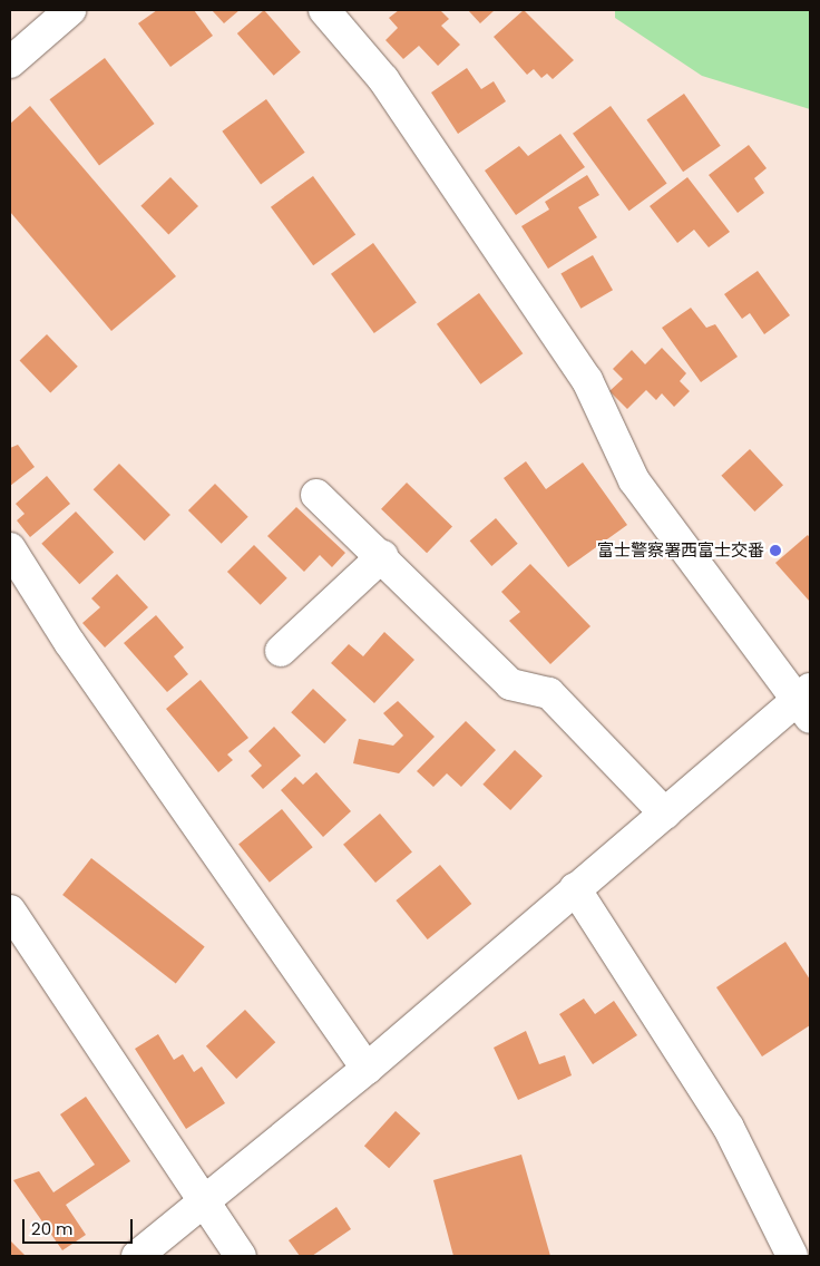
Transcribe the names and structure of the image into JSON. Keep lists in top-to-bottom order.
{
  "places": ["富士警察署西富士交番"],
  "scale_bar": "20 m"
}
